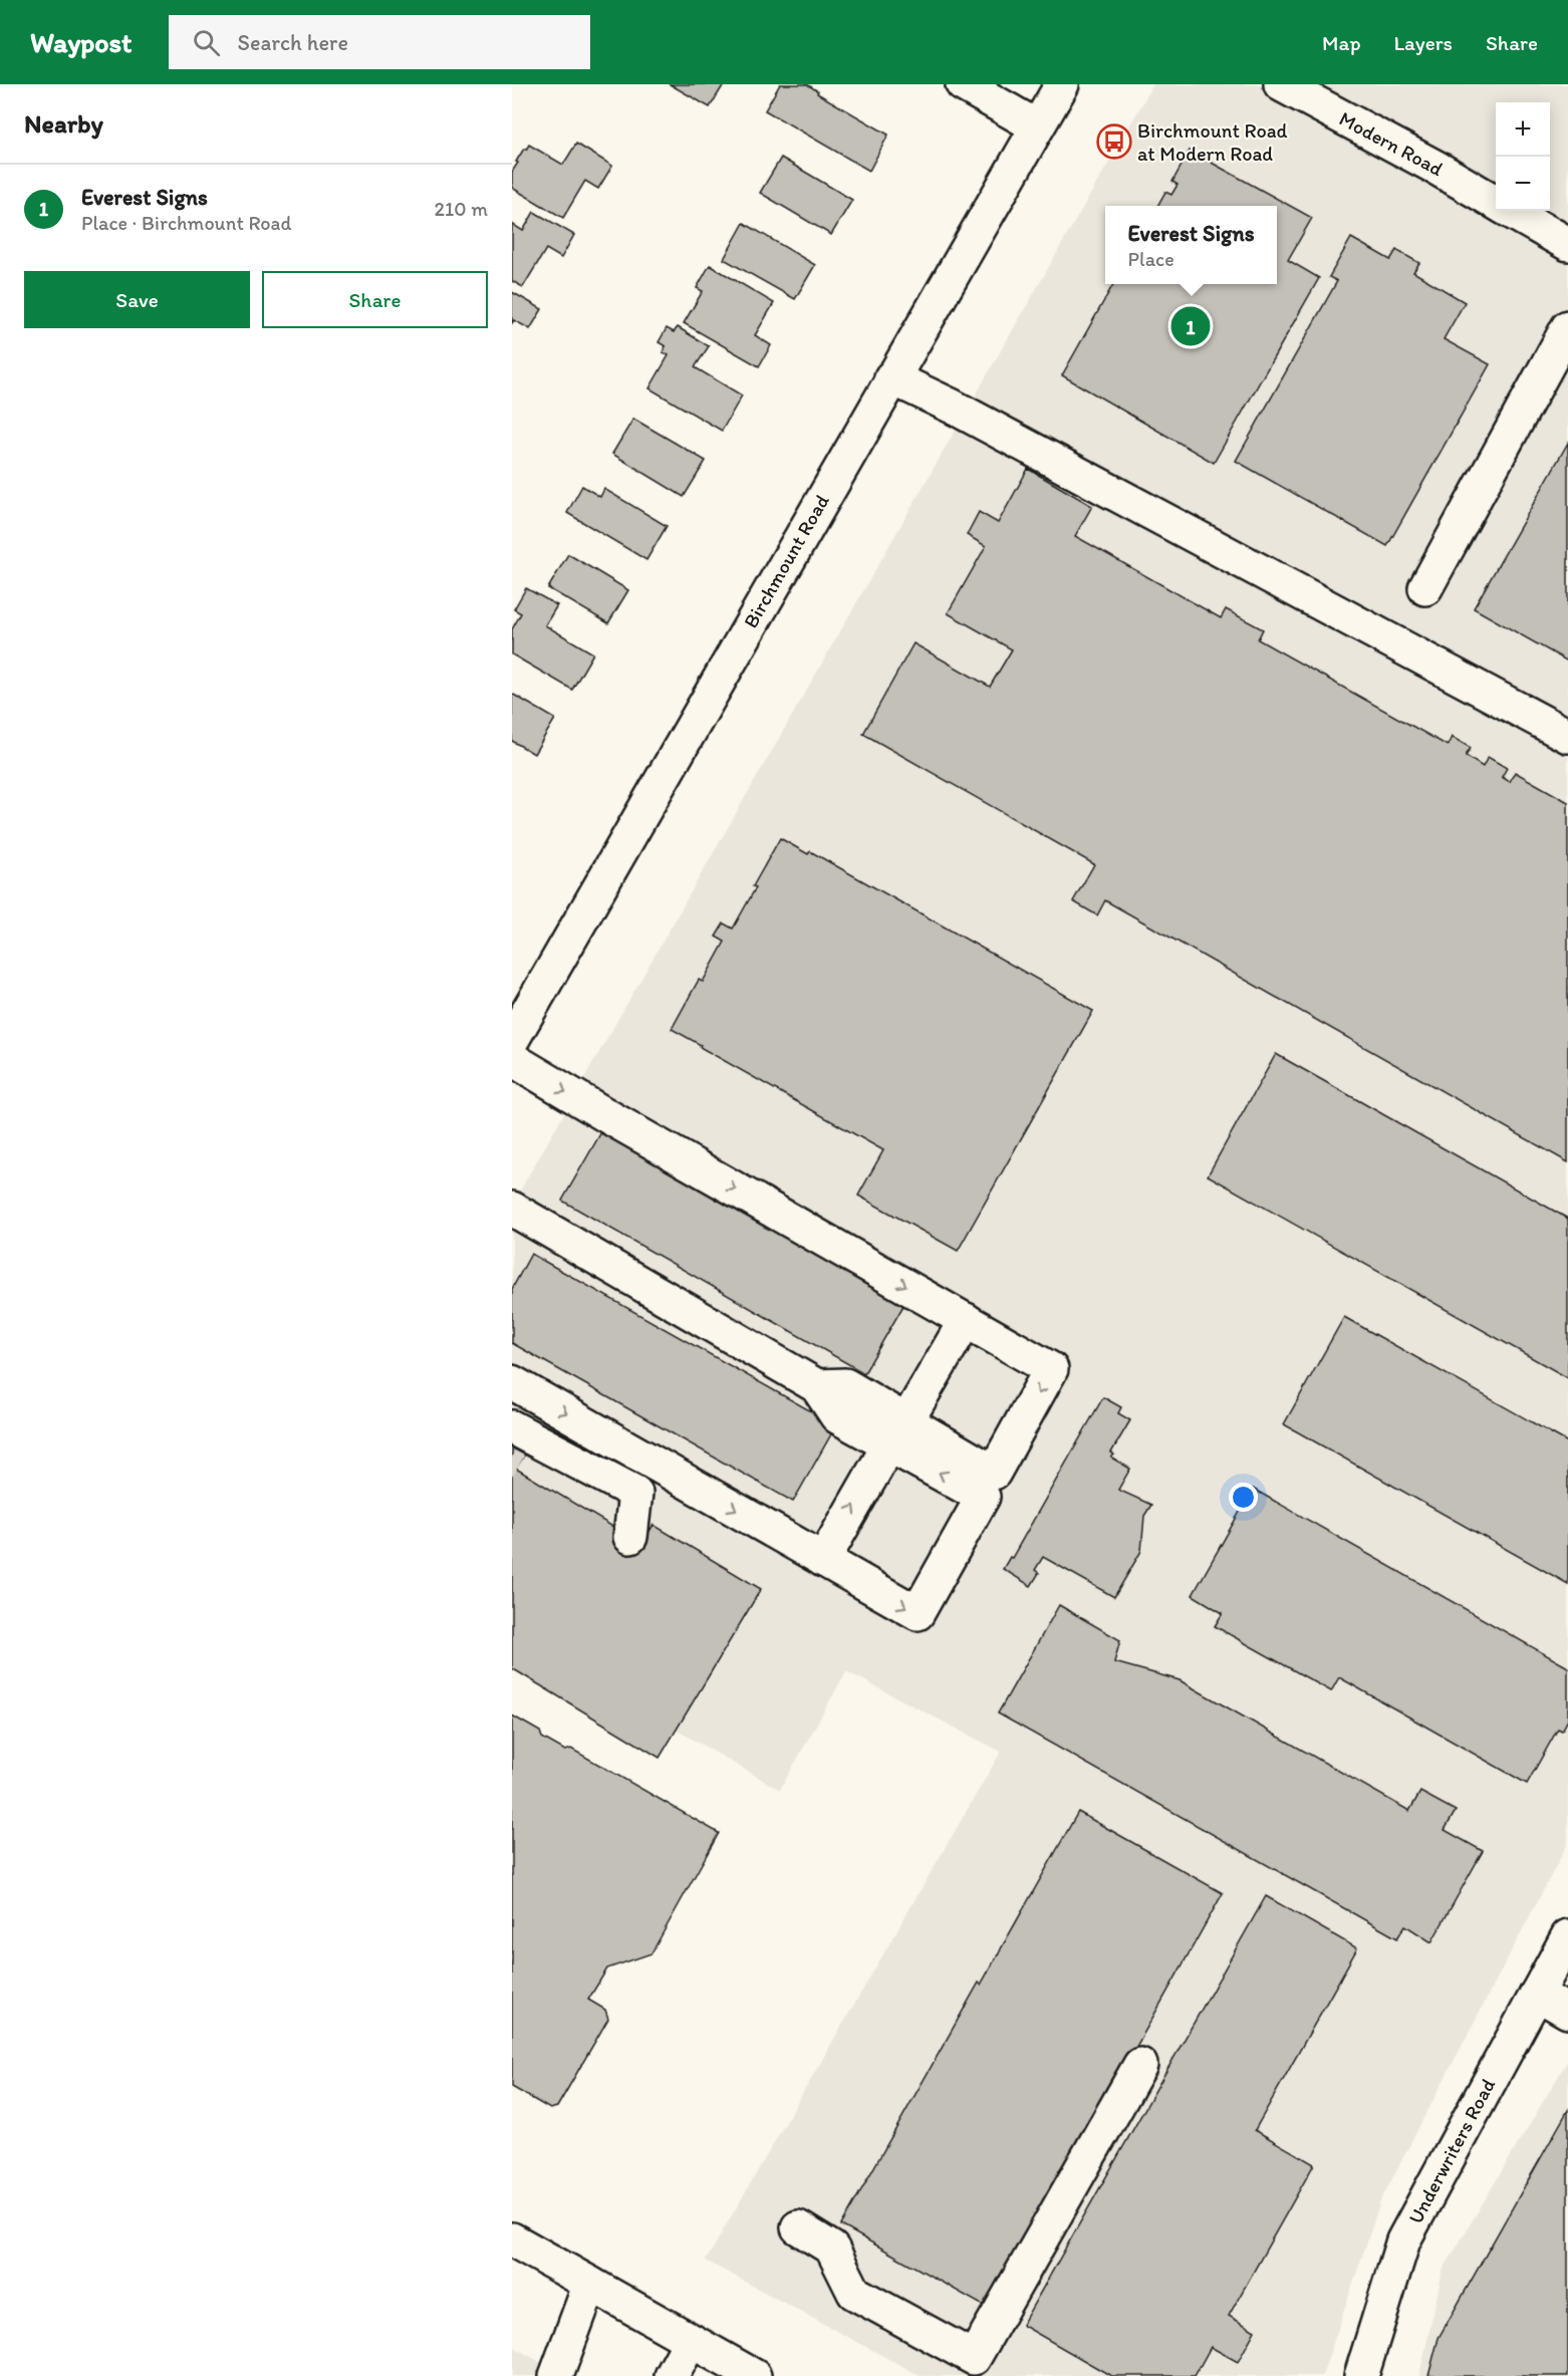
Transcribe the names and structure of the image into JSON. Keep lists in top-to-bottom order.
{
  "streets": {
    "main road": ["Modern Road", "Birchmount Road", "Underwriters Road"]
  },
  "places": {
    "bus stop": ["Birchmount Road at Modern Road"]
  },
  "page": {
    "header": "Waypost",
    "search": "Search here",
    "nav": ["Map", "Layers", "Share"],
    "heading": "Nearby",
    "map_buttons": ["+", "−"],
    "list": [
      {
        "mark": "1",
        "name": "Everest Signs",
        "note": "Place · Birchmount Road",
        "value": "210 m"
      }
    ],
    "popup": ["Everest Signs", "Place"],
    "buttons": ["Save", "Share"],
    "pins": "1"
  }
}
